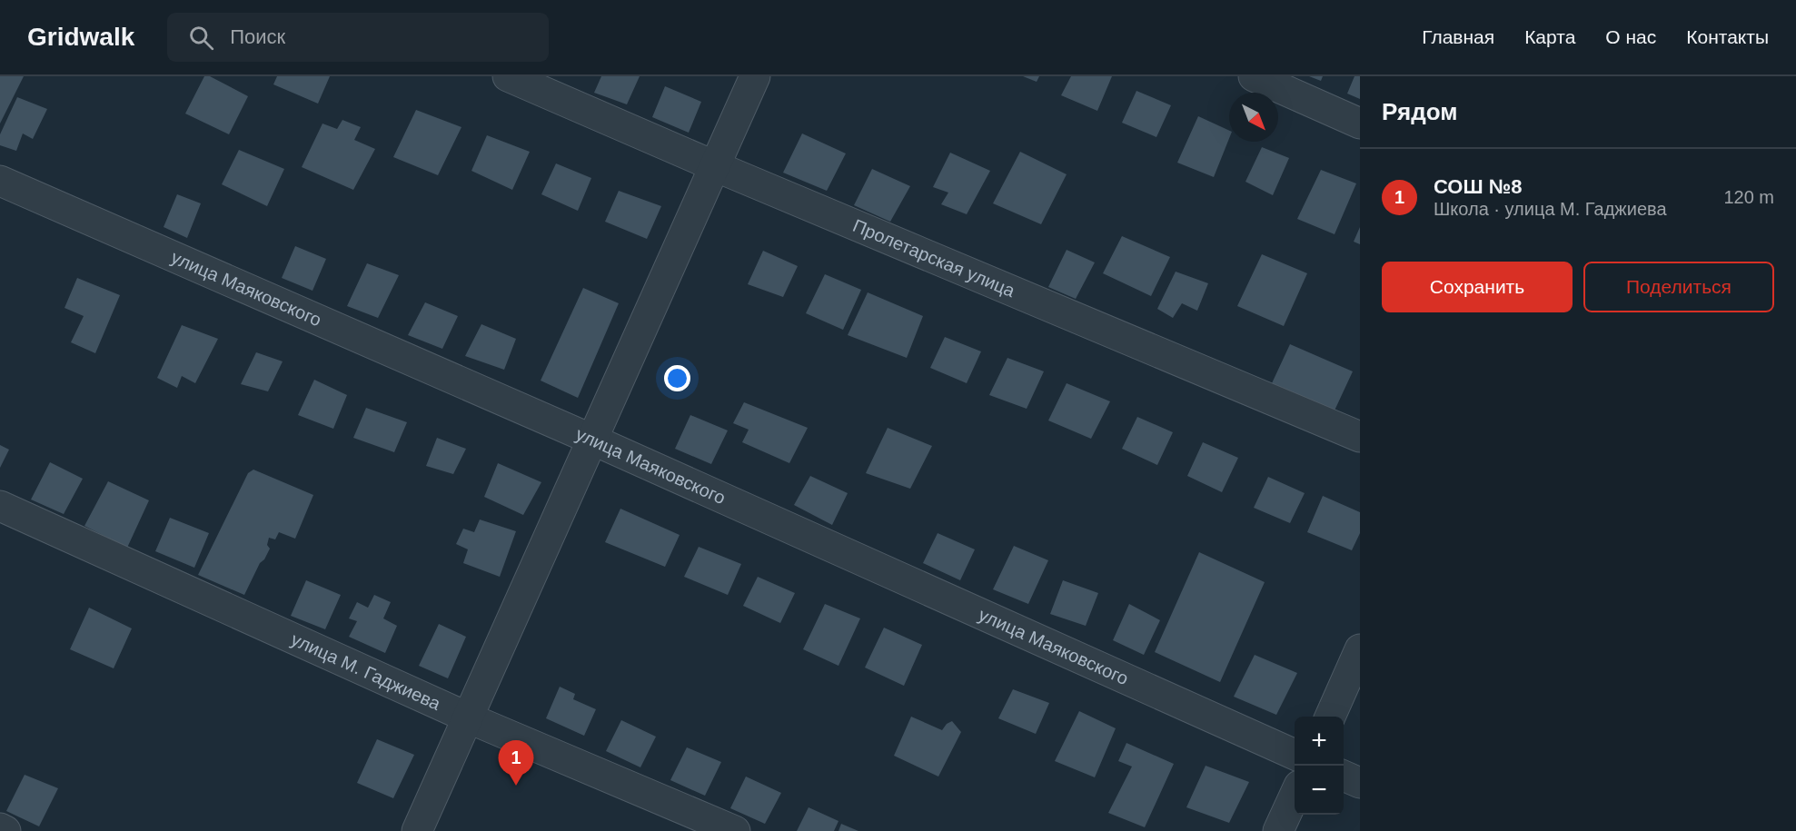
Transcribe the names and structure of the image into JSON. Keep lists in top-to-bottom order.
{
  "streets": {
    "street": ["Пролетарская улица", "улица Маяковского", "улица М. Гаджиева"]
  },
  "north": "bottom right",
  "page": {
    "header": "Gridwalk",
    "search": "Поиск",
    "nav": [
      "Главная",
      "Карта",
      "О нас",
      "Контакты"
    ],
    "heading": "Рядом",
    "list": [
      {
        "mark": "1",
        "name": "СОШ №8",
        "note": "Школа · улица М. Гаджиева",
        "value": "120 m"
      }
    ],
    "buttons": ["Сохранить", "Поделиться"],
    "map_buttons": ["+", "−"],
    "pins": "1"
  }
}
